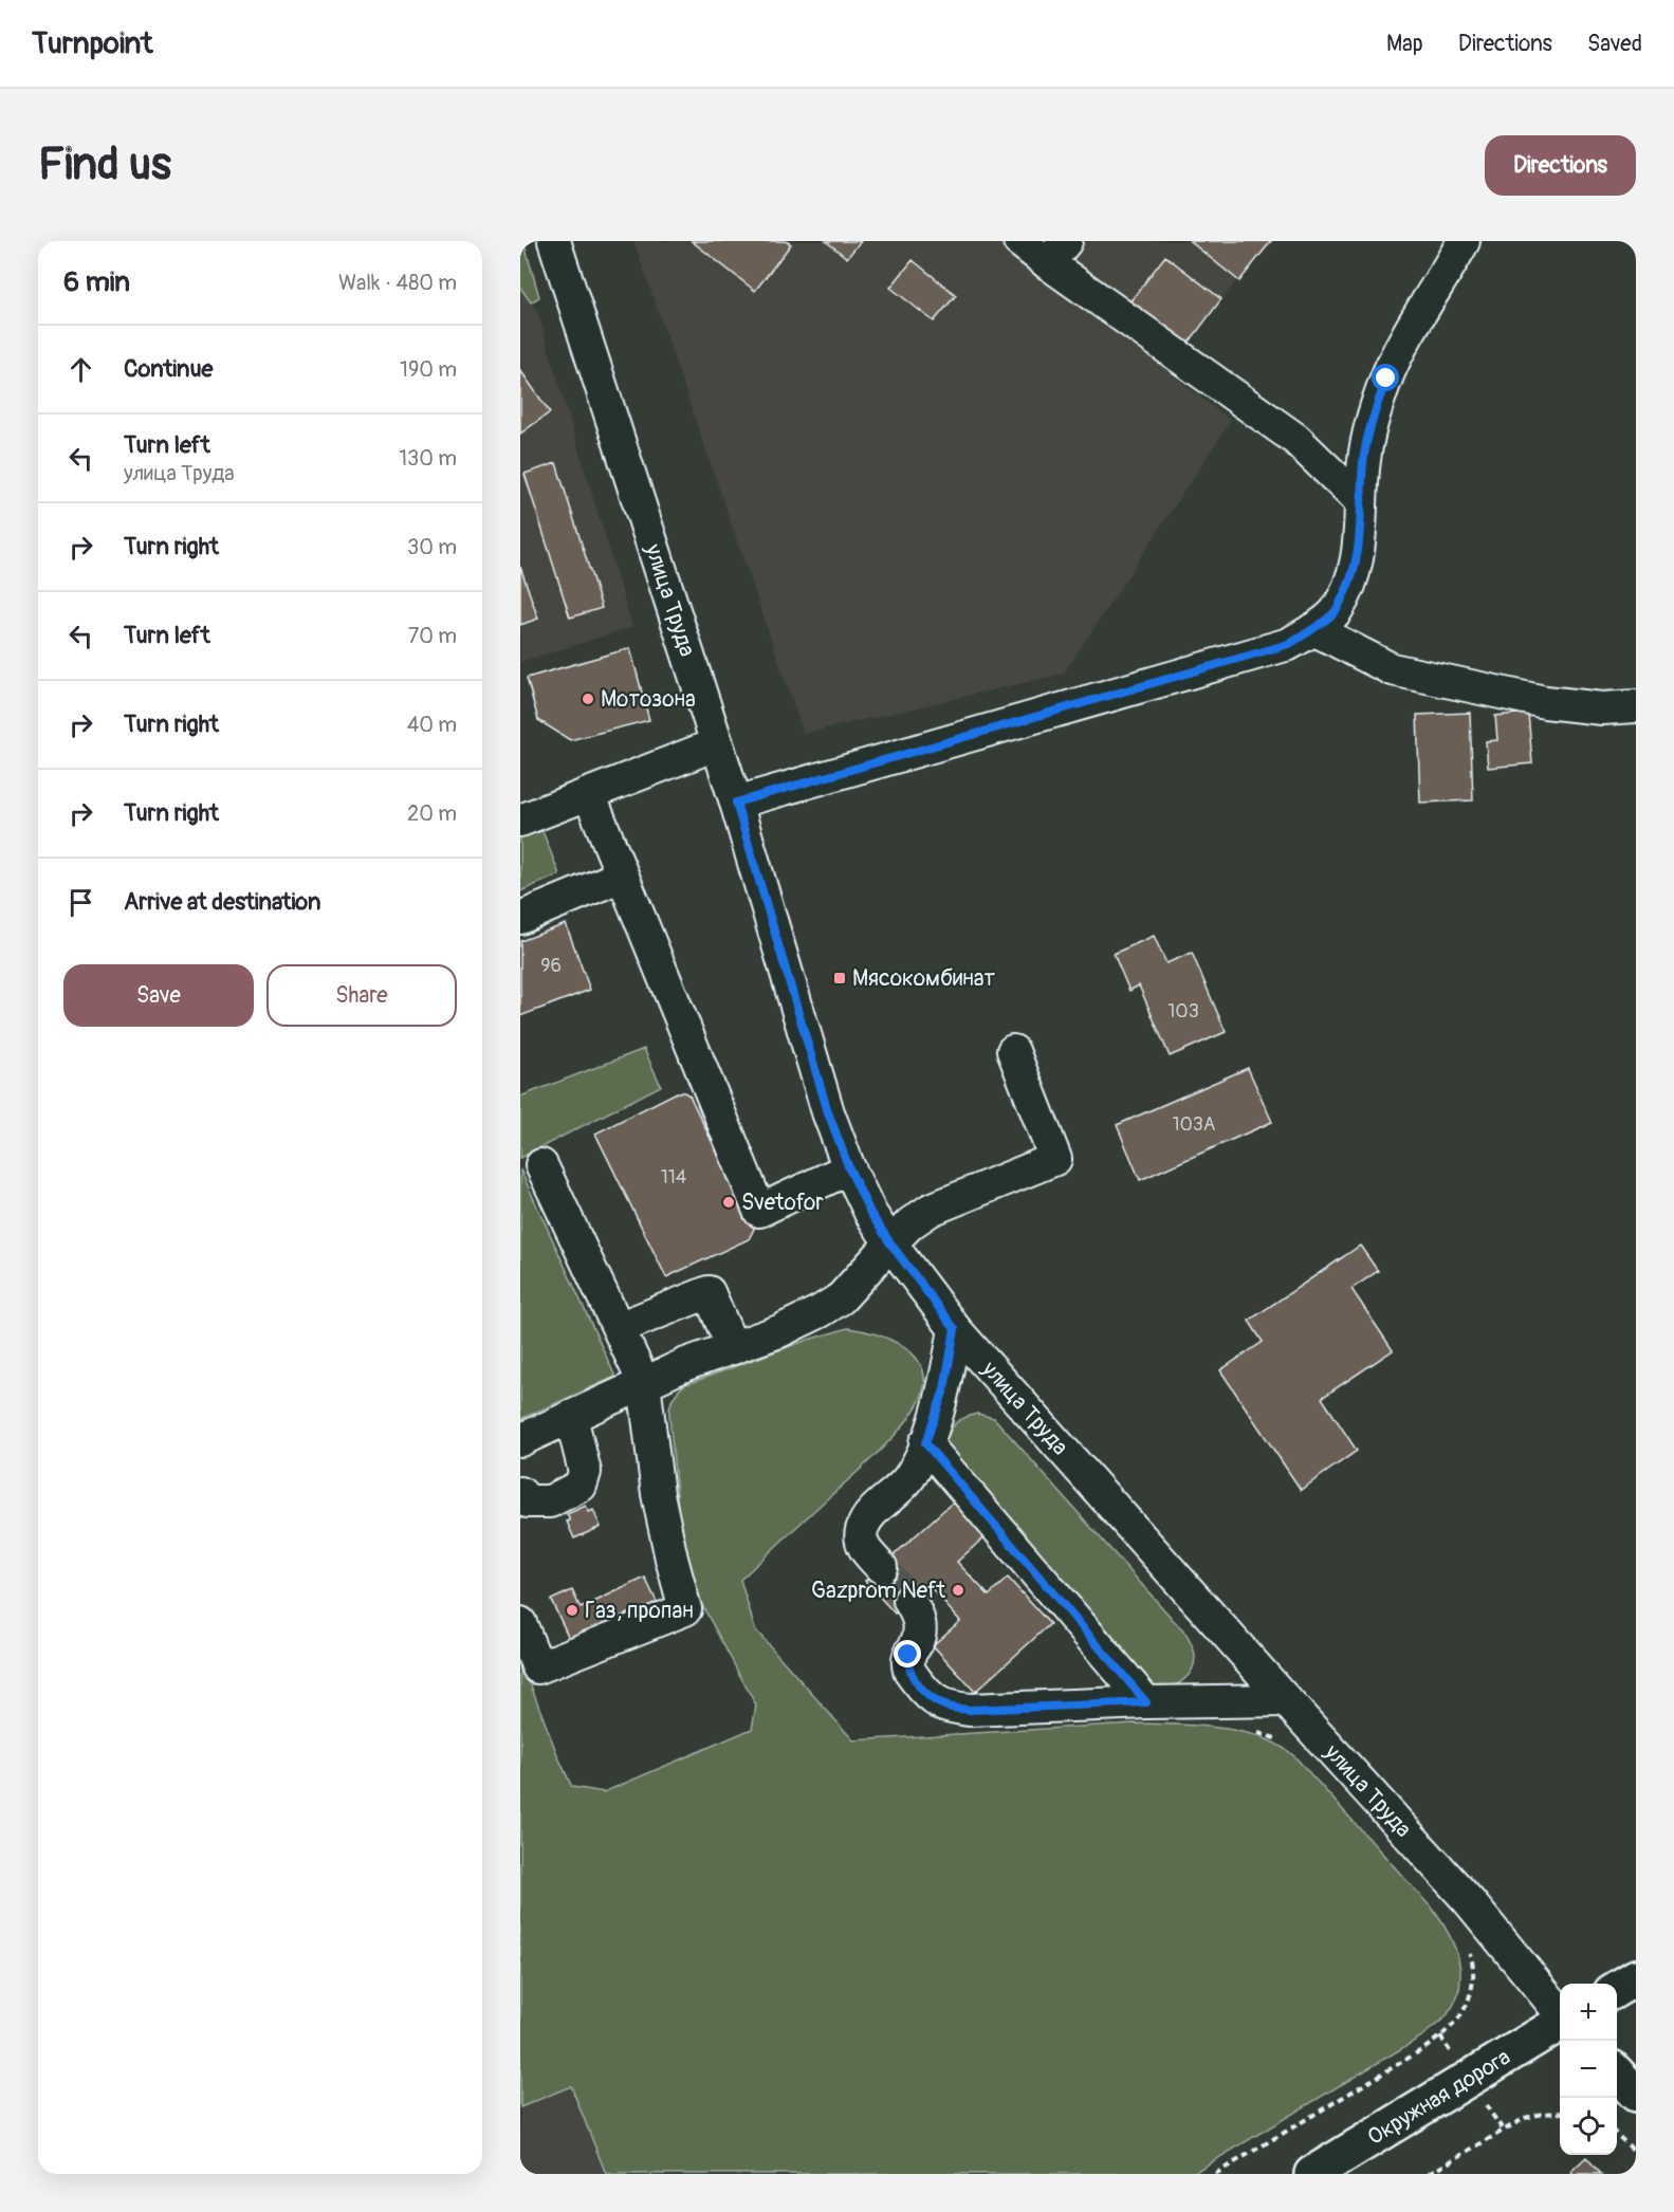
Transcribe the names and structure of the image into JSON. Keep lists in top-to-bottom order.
{
  "streets": {
    "main road": ["Окружная дорога"],
    "street": ["улица Труда"]
  },
  "places": {
    "other": [
      "Мотозона",
      "Svetofor",
      "Gazprom Neft",
      "Газ, пропан"
    ],
    "transit": ["Мясокомбинат"]
  },
  "house_numbers": [
    "96",
    "103",
    "103А",
    "114"
  ],
  "page": {
    "header": "Turnpoint",
    "nav": ["Map", "Directions", "Saved"],
    "buttons": [
      "Directions",
      ["Save", "Share"]
    ],
    "title": "Find us",
    "heading": ["6 min", "Walk · 480 m"],
    "list": [
      ["Continue", "190 m"],
      ["Turn left", "улица Труда", "130 m"],
      ["Turn right", "30 m"],
      ["Turn left", "70 m"],
      ["Turn right", "40 m"],
      ["Turn right", "20 m"],
      "Arrive at destination"
    ],
    "map_buttons": ["+", "−"]
  }
}
